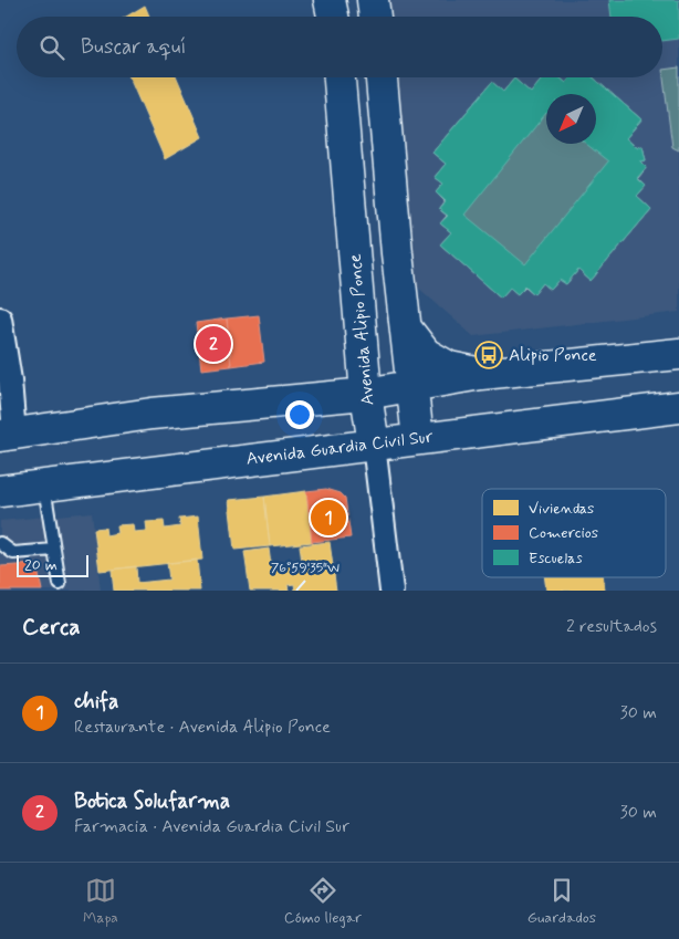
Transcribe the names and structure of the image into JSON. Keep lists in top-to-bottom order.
{
  "streets": {
    "main road": ["Avenida Alipio Ponce", "Avenida Guardia Civil Sur"]
  },
  "crossings": [
    ["Avenida Alipio Ponce", "Avenida Guardia Civil Sur"]
  ],
  "places": {
    "bus stop": ["Alipio Ponce"]
  },
  "legend": ["Viviendas", "Comercios", "Escuelas"],
  "scale_bar": "20 m",
  "north": "bottom left",
  "page": {
    "search": "Buscar aquí",
    "pins": ["2", "1"],
    "scale": "20 m",
    "heading": ["Cerca", "2 resultados"],
    "list": [
      {
        "mark": "1",
        "name": "chifa",
        "note": "Restaurante · Avenida Alipio Ponce",
        "value": "30 m"
      },
      {
        "mark": "2",
        "name": "Botica Solufarma",
        "note": "Farmacia · Avenida Guardia Civil Sur",
        "value": "30 m"
      }
    ],
    "nav": ["Mapa", "Cómo llegar", "Guardados"]
  },
  "coordinates": ["76°59'35\"W"]
}
